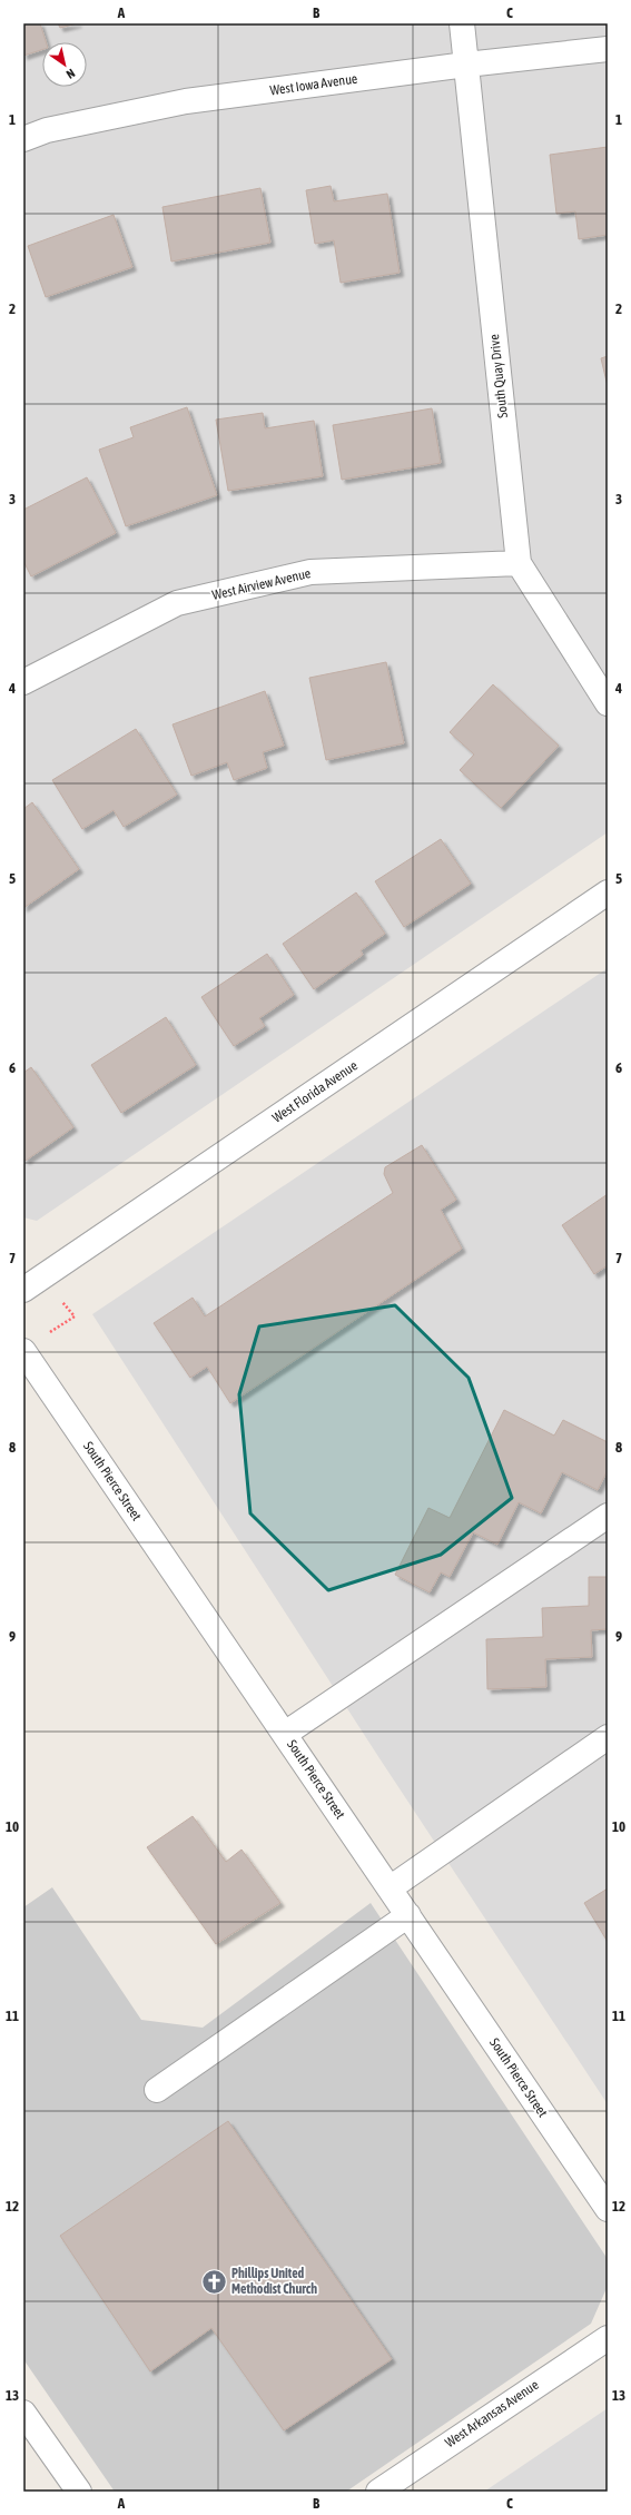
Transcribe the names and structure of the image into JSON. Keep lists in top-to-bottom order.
{
  "streets": {
    "street": [
      "West Iowa Avenue",
      "South Quay Drive",
      "West Airview Avenue",
      "West Florida Avenue",
      "South Pierce Street",
      "West Arkansas Avenue"
    ]
  },
  "crossings": [
    ["West Iowa Avenue", "South Quay Drive"],
    ["South Quay Drive", "West Airview Avenue"]
  ],
  "places": {
    "church": ["Phillips United Methodist Church"]
  },
  "north": "bottom right",
  "grid": {
    "columns": ["A", "B", "C"],
    "rows": [
      "1",
      "2",
      "3",
      "4",
      "5",
      "6",
      "7",
      "8",
      "9",
      "10",
      "11",
      "12",
      "13"
    ]
  }
}
